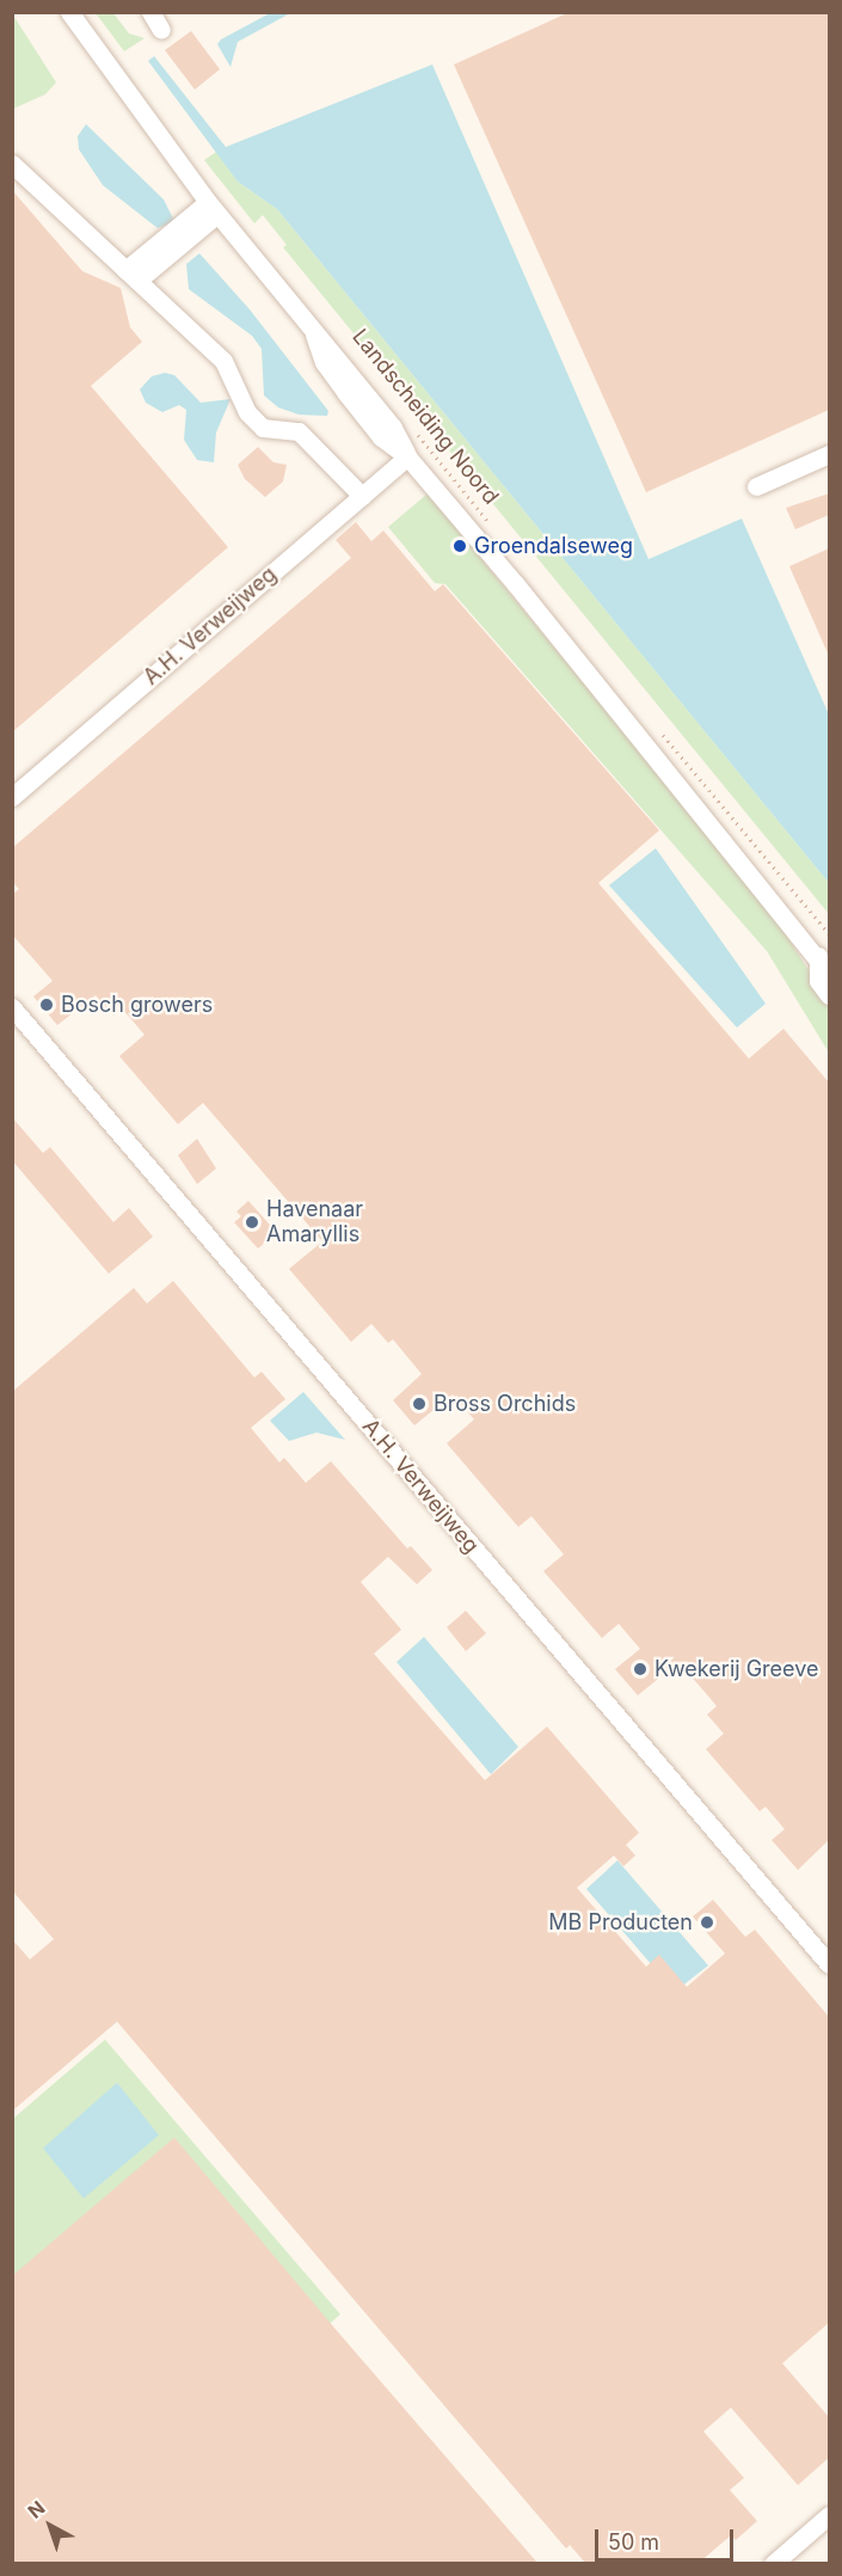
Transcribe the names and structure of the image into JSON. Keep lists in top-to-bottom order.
{
  "streets": {
    "street": ["A.H. Verweijweg"],
    "path": ["Landscheiding Noord"]
  },
  "places": [
    "Groendalseweg",
    "Bosch growers",
    "Havenaar Amaryllis",
    "Bross Orchids",
    "Kwekerij Greeve",
    "MB Producten"
  ],
  "scale_bar": "50 m",
  "north": "top left"
}
